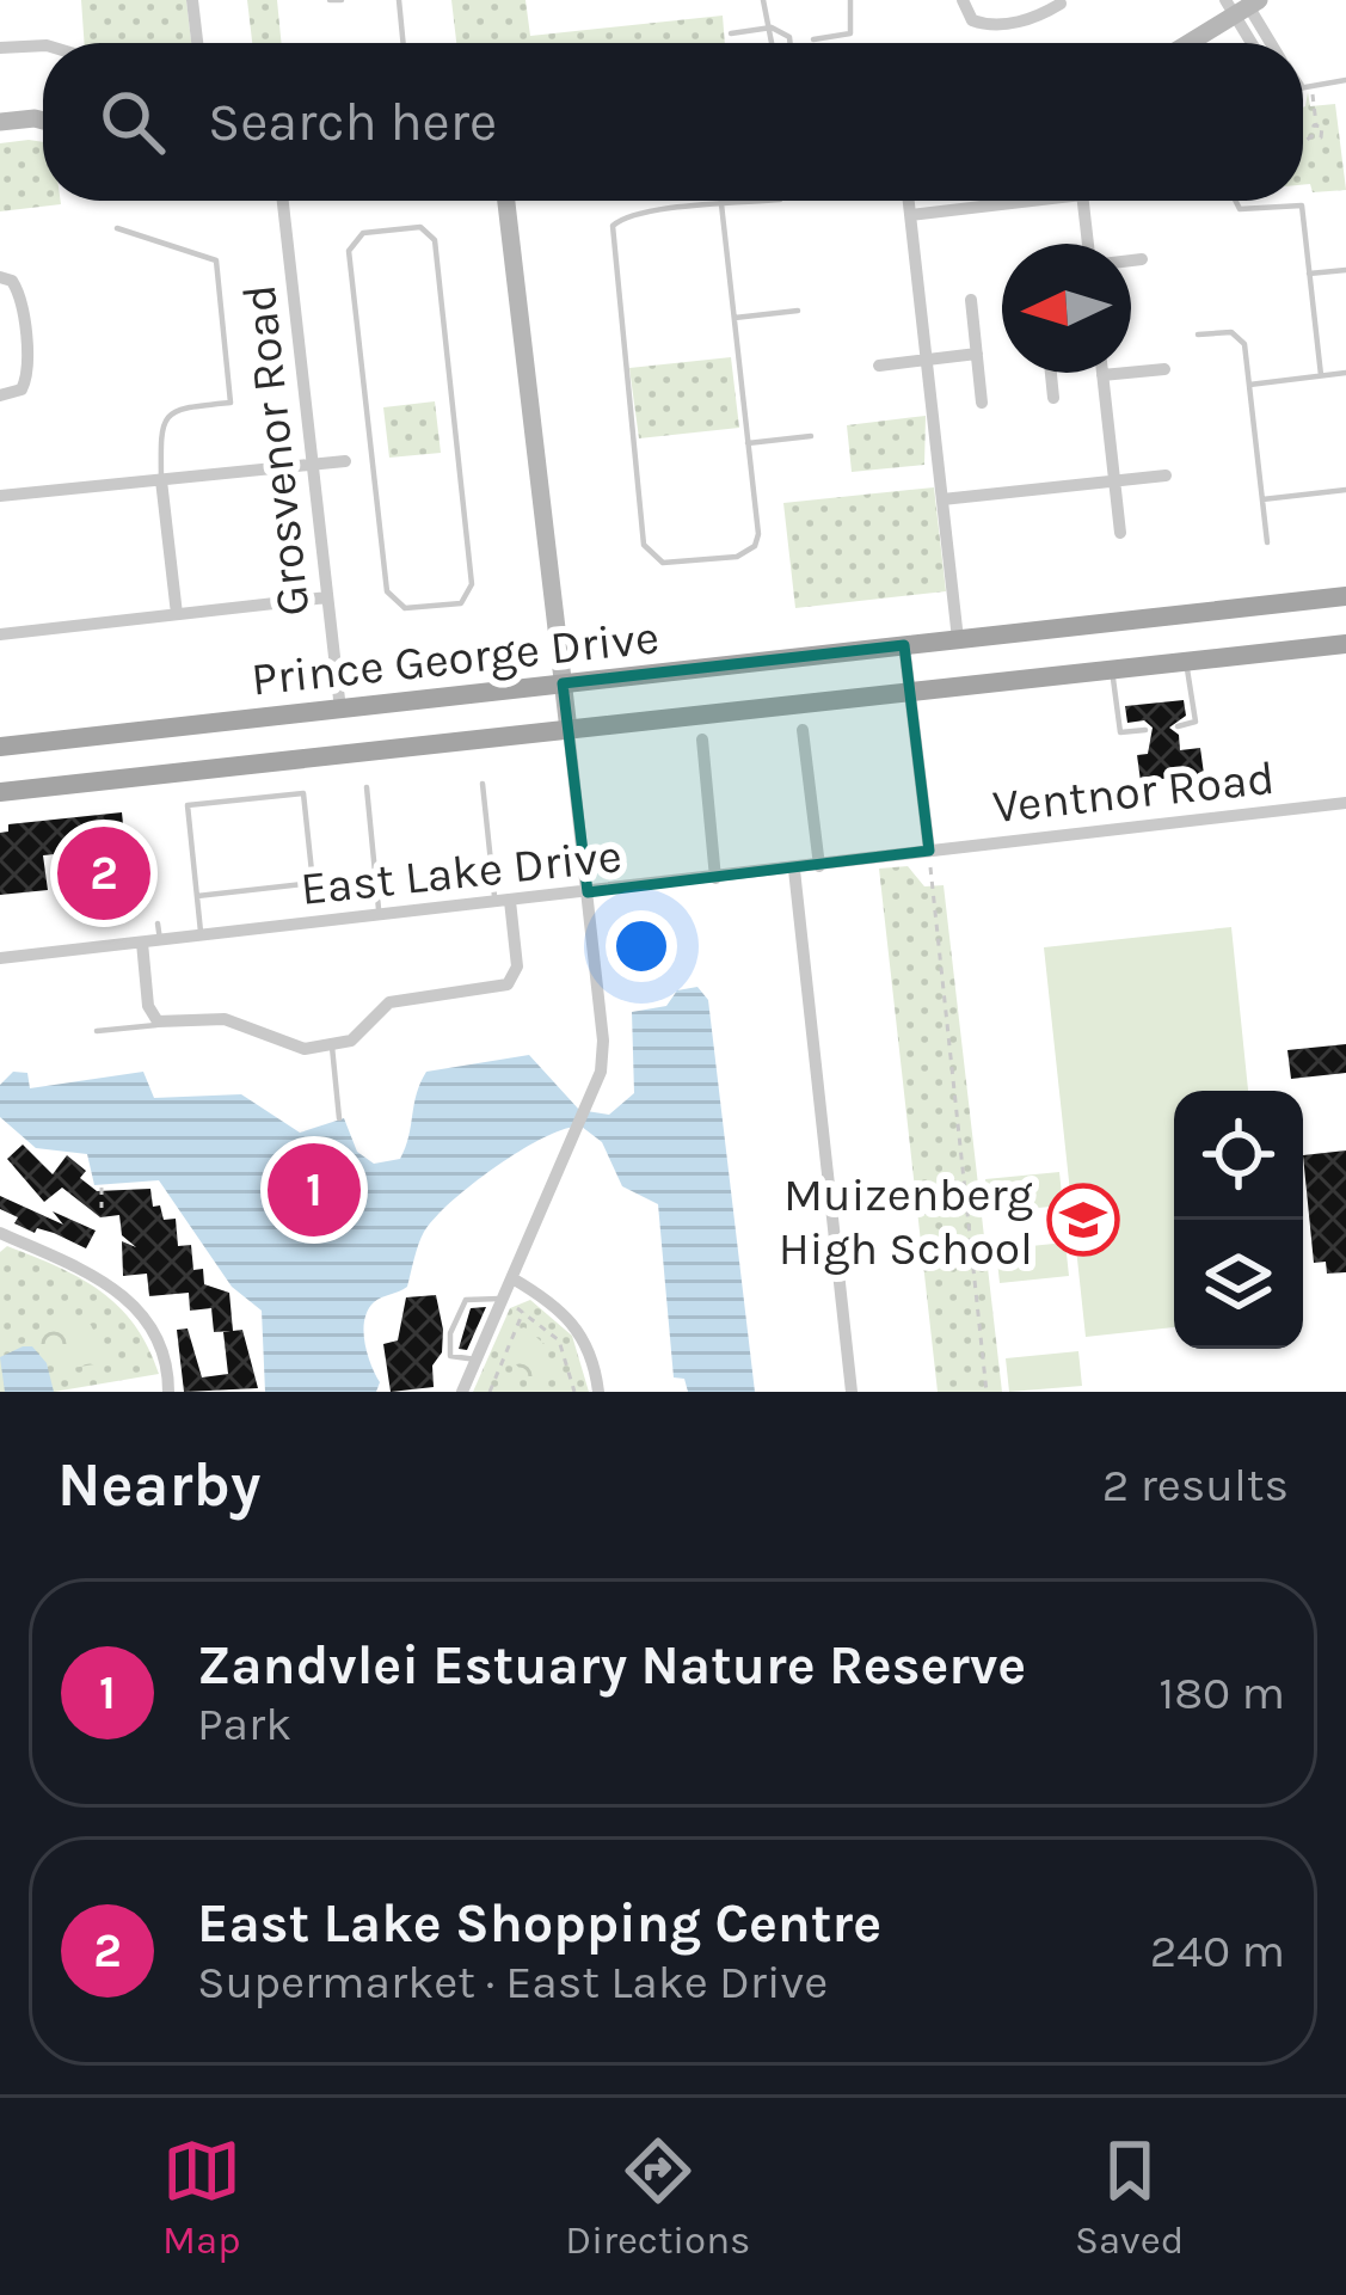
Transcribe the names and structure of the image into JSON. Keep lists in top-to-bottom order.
{
  "streets": {
    "main road": ["Prince George Drive"],
    "street": ["Grosvenor Road", "Ventnor Road", "East Lake Drive"]
  },
  "crossings": [
    ["Grosvenor Road", "Prince George Drive"],
    ["Ventnor Road", "East Lake Drive"]
  ],
  "places": {
    "school or university": ["Muizenberg High School"]
  },
  "north": "left",
  "page": {
    "search": "Search here",
    "pins": ["2", "1"],
    "heading": ["Nearby", "2 results"],
    "list": [
      {
        "mark": "1",
        "name": "Zandvlei Estuary Nature Reserve",
        "note": "Park",
        "value": "180 m"
      },
      {
        "mark": "2",
        "name": "East Lake Shopping Centre",
        "note": "Supermarket · East Lake Drive",
        "value": "240 m"
      }
    ],
    "nav": ["Map", "Directions", "Saved"]
  }
}
